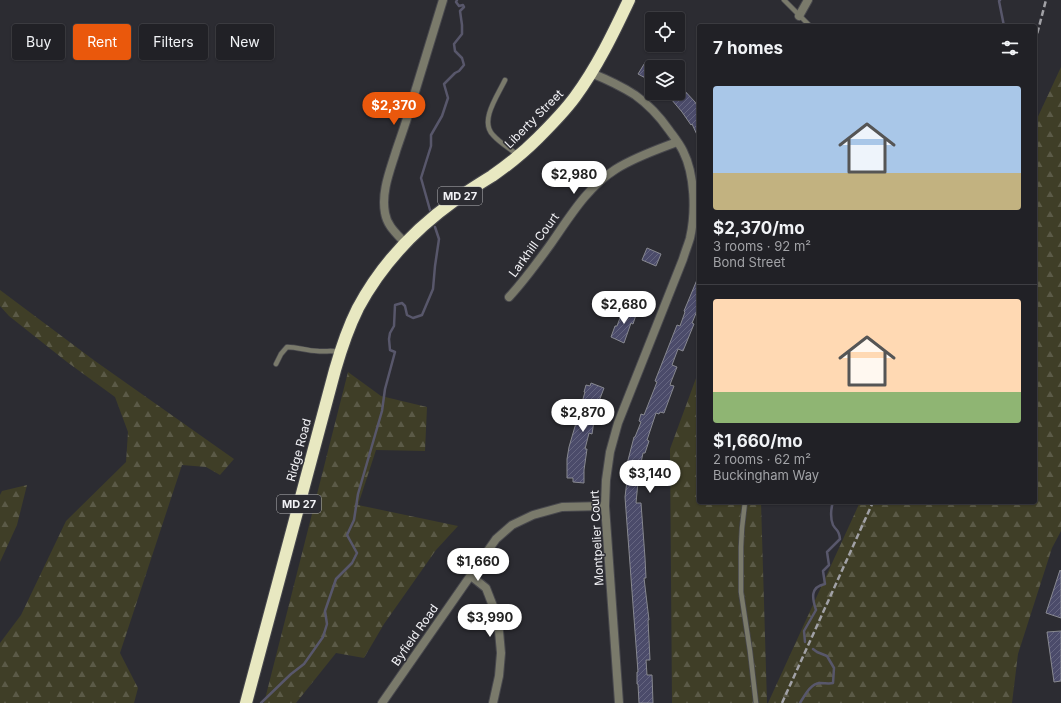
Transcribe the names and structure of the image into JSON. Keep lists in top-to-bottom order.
{
  "streets": {
    "highway": ["Liberty Street", "MD 27", "Ridge Road"],
    "street": ["Larkhill Court", "Montpelier Court", "Byfield Road"]
  },
  "crossings": [
    ["Liberty Street", "Ridge Road"],
    ["Liberty Street", "Montpelier Court"],
    ["Larkhill Court", "Montpelier Court"],
    ["Montpelier Court", "Byfield Road"]
  ],
  "page": {
    "chip": [
      "Buy",
      "Rent",
      "Filters",
      "New"
    ],
    "heading": "7 homes",
    "list": [
      {
        "name": "$2,370/mo",
        "note": "3 rooms · 92 m² · Bond Street"
      },
      {
        "name": "$1,660/mo",
        "note": "2 rooms · 62 m² · Buckingham Way"
      }
    ],
    "price": [
      "$2,370",
      "$2,980",
      "$2,680",
      "$2,870",
      "$3,140",
      "$1,660",
      "$3,990"
    ]
  }
}
